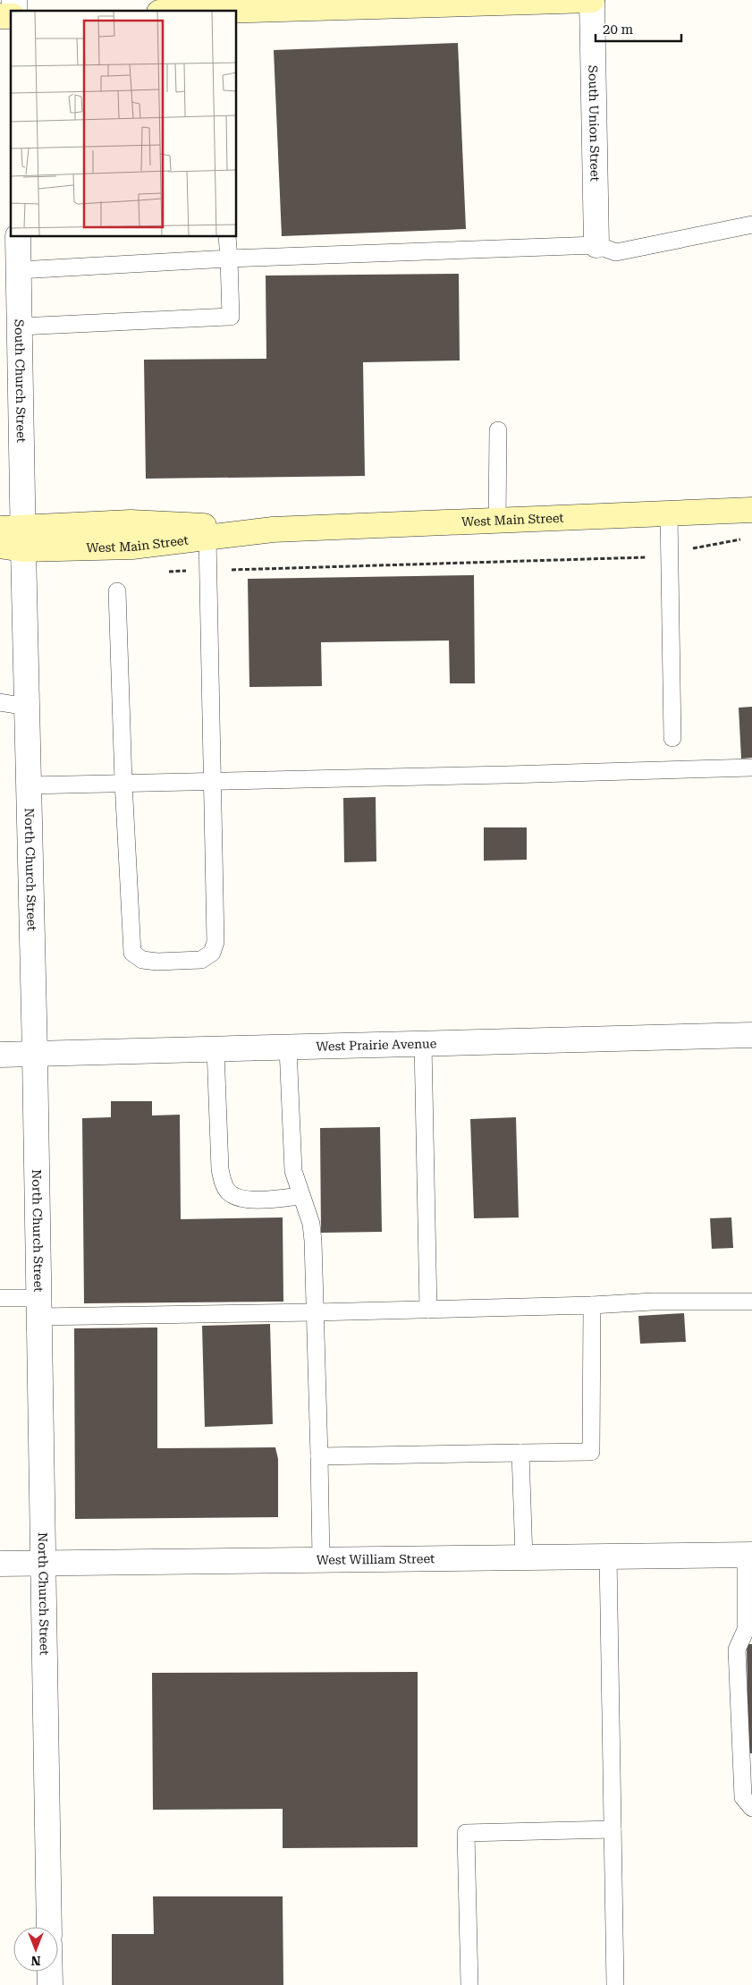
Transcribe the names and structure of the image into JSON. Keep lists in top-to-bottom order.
{
  "streets": {
    "street": [
      "South Union Street",
      "South Church Street",
      "West Main Street",
      "North Church Street",
      "West Prairie Avenue",
      "West William Street"
    ]
  },
  "crossings": [
    ["South Church Street", "West Main Street"],
    ["South Church Street", "North Church Street"],
    ["West Main Street", "North Church Street"],
    ["North Church Street", "West Prairie Avenue"],
    ["North Church Street", "West William Street"]
  ],
  "scale_bar": "20 m",
  "north": "bottom"
}
